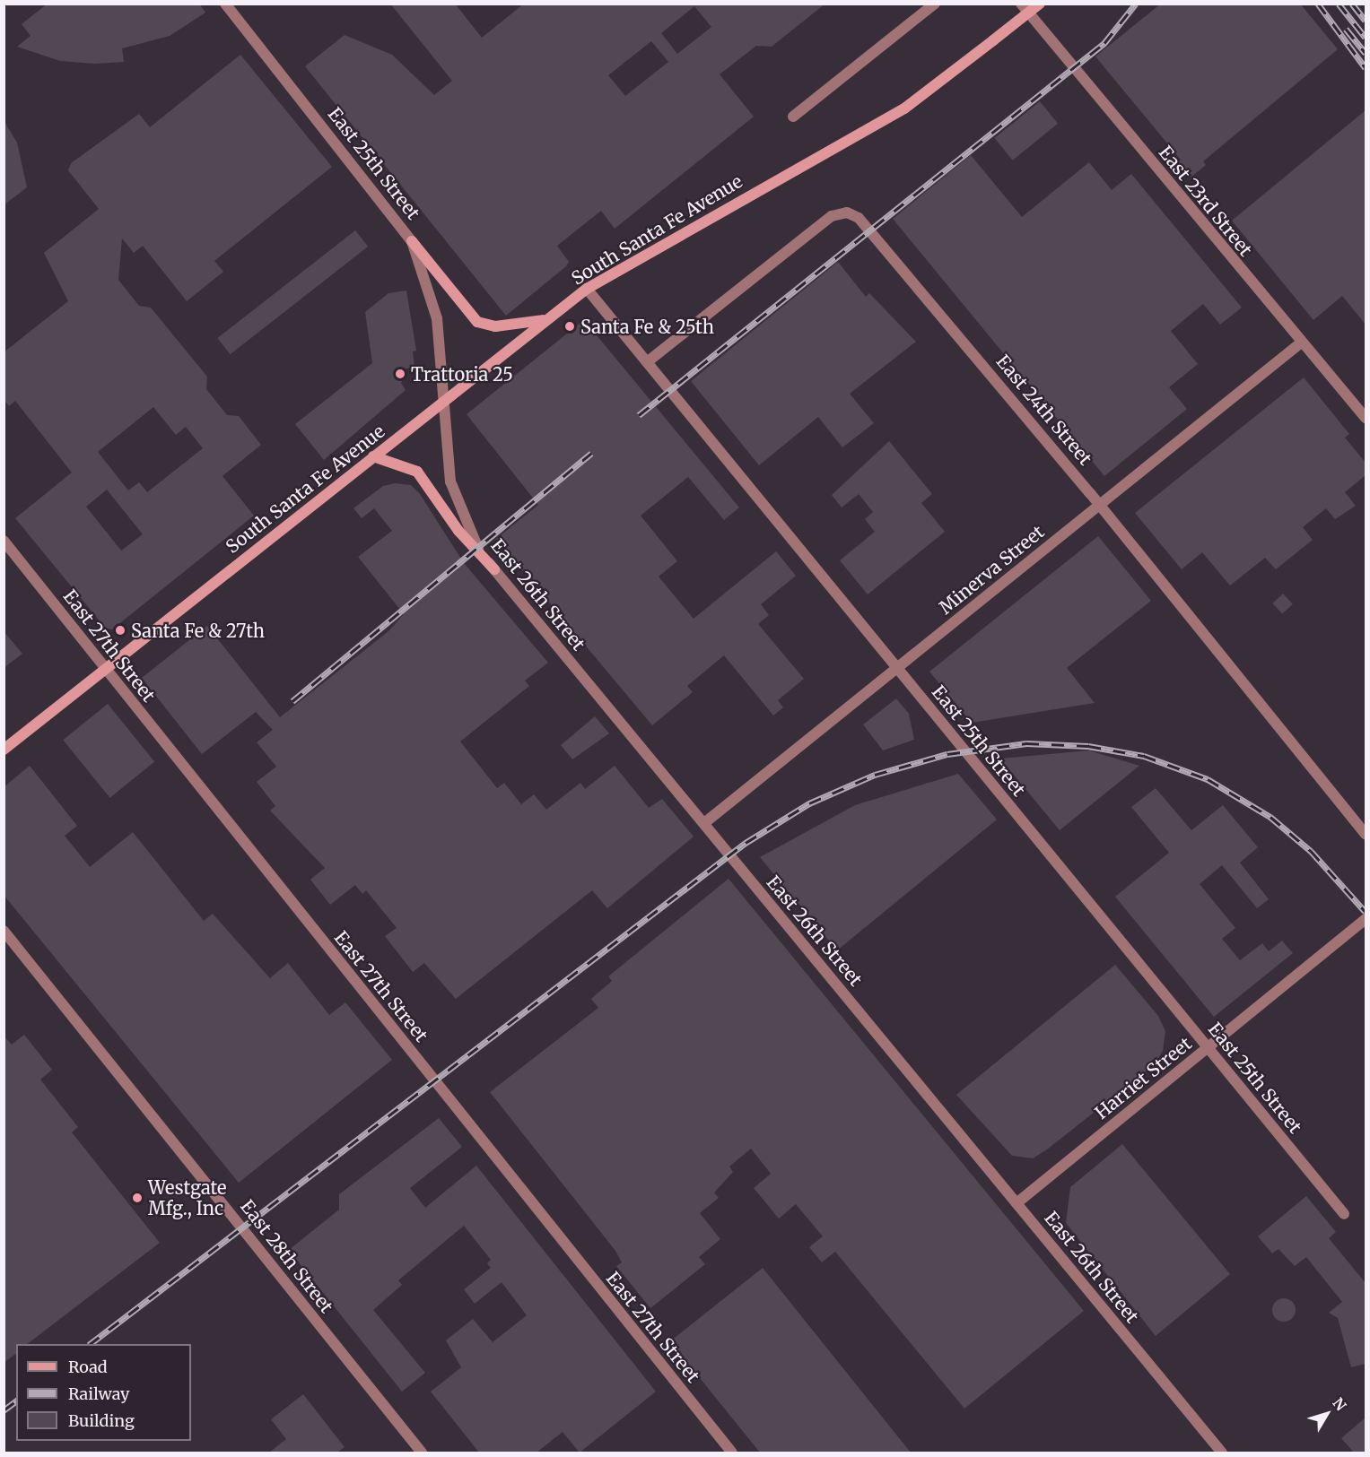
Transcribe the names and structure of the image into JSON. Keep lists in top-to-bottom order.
{
  "streets": {
    "main road": ["South Santa Fe Avenue"],
    "street": [
      "East 25th Street",
      "East 23rd Street",
      "East 24th Street",
      "Minerva Street",
      "East 26th Street",
      "East 27th Street",
      "Harriet Street",
      "East 28th Street"
    ]
  },
  "crossings": [
    ["East 25th Street", "South Santa Fe Avenue"],
    ["East 25th Street", "East 24th Street"],
    ["East 25th Street", "Minerva Street"],
    ["East 25th Street", "East 26th Street"],
    ["East 25th Street", "Harriet Street"],
    ["East 23rd Street", "Minerva Street"],
    ["South Santa Fe Avenue", "East 26th Street"],
    ["South Santa Fe Avenue", "East 27th Street"],
    ["East 24th Street", "Minerva Street"],
    ["Minerva Street", "East 26th Street"],
    ["East 26th Street", "Harriet Street"]
  ],
  "places": [
    "Santa Fe & 25th",
    "Trattoria 25",
    "Santa Fe & 27th",
    "Westgate Mfg., Inc"
  ],
  "legend": ["Road", "Railway", "Building"],
  "north": "top right"
}
